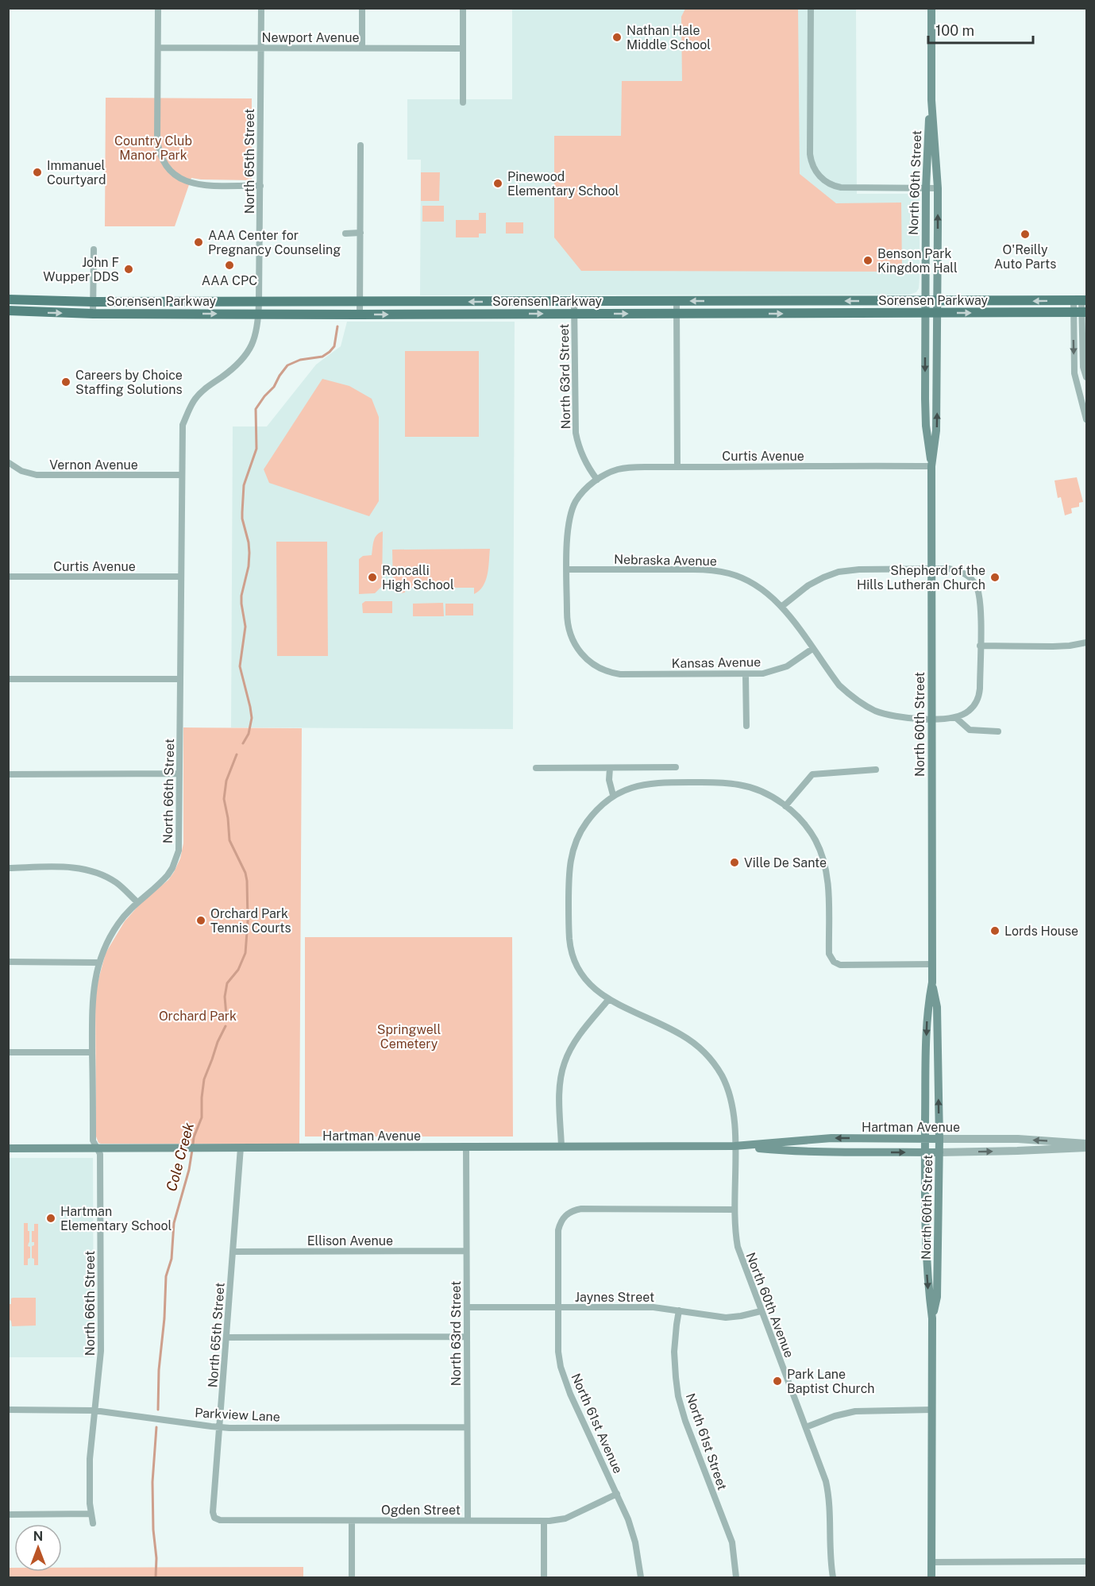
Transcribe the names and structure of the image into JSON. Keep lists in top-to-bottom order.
{
  "streets": {
    "main road": ["North 60th Street", "Sorensen Parkway", "Hartman Avenue"],
    "street": [
      "Newport Avenue",
      "North 65th Street",
      "North 63rd Street",
      "Curtis Avenue",
      "Vernon Avenue",
      "Nebraska Avenue",
      "Kansas Avenue",
      "North 66th Street",
      "Ellison Avenue",
      "Jaynes Street",
      "North 60th Avenue",
      "Parkview Lane",
      "North 61st Avenue",
      "North 61st Street",
      "Ogden Street"
    ]
  },
  "crossings": [
    ["Newport Avenue", "North 65th Street"],
    ["North 65th Street", "Sorensen Parkway"],
    ["North 65th Street", "North 66th Street"],
    ["North 65th Street", "Hartman Avenue"],
    ["North 65th Street", "Ellison Avenue"],
    ["North 65th Street", "Parkview Lane"],
    ["North 65th Street", "Ogden Street"],
    ["North 60th Street", "Sorensen Parkway"],
    ["North 60th Street", "Curtis Avenue"],
    ["North 60th Street", "Hartman Avenue"],
    ["Sorensen Parkway", "North 63rd Street"],
    ["Sorensen Parkway", "North 66th Street"],
    ["North 63rd Street", "Curtis Avenue"],
    ["North 63rd Street", "Hartman Avenue"],
    ["North 63rd Street", "Ellison Avenue"],
    ["North 63rd Street", "Jaynes Street"],
    ["North 63rd Street", "Parkview Lane"],
    ["North 63rd Street", "Ogden Street"],
    ["Curtis Avenue", "North 66th Street"],
    ["Vernon Avenue", "North 66th Street"],
    ["Nebraska Avenue", "Kansas Avenue"],
    ["North 66th Street", "Hartman Avenue"],
    ["North 66th Street", "Parkview Lane"],
    ["Hartman Avenue", "North 60th Avenue"],
    ["Jaynes Street", "North 60th Avenue"],
    ["Jaynes Street", "North 61st Avenue"],
    ["Jaynes Street", "North 61st Street"],
    ["North 60th Avenue", "North 61st Avenue"],
    ["North 61st Avenue", "Ogden Street"]
  ],
  "water": ["Cole Creek"],
  "parks": ["Country Club Manor Park", "Orchard Park", "Springwell Cemetery"],
  "places": [
    "Nathan Hale Middle School",
    "Immanuel Courtyard",
    "Pinewood Elementary School",
    "O'Reilly Auto Parts",
    "AAA Center for Pregnancy Counseling",
    "Benson Park Kingdom Hall",
    "AAA CPC",
    "John F Wupper DDS",
    "Careers by Choice Staffing Solutions",
    "Roncalli High School",
    "Shepherd of the Hills Lutheran Church",
    "Ville De Sante",
    "Orchard Park Tennis Courts",
    "Lords House",
    "Hartman Elementary School",
    "Park Lane Baptist Church"
  ],
  "scale_bar": "100 m",
  "north": "top"
}
